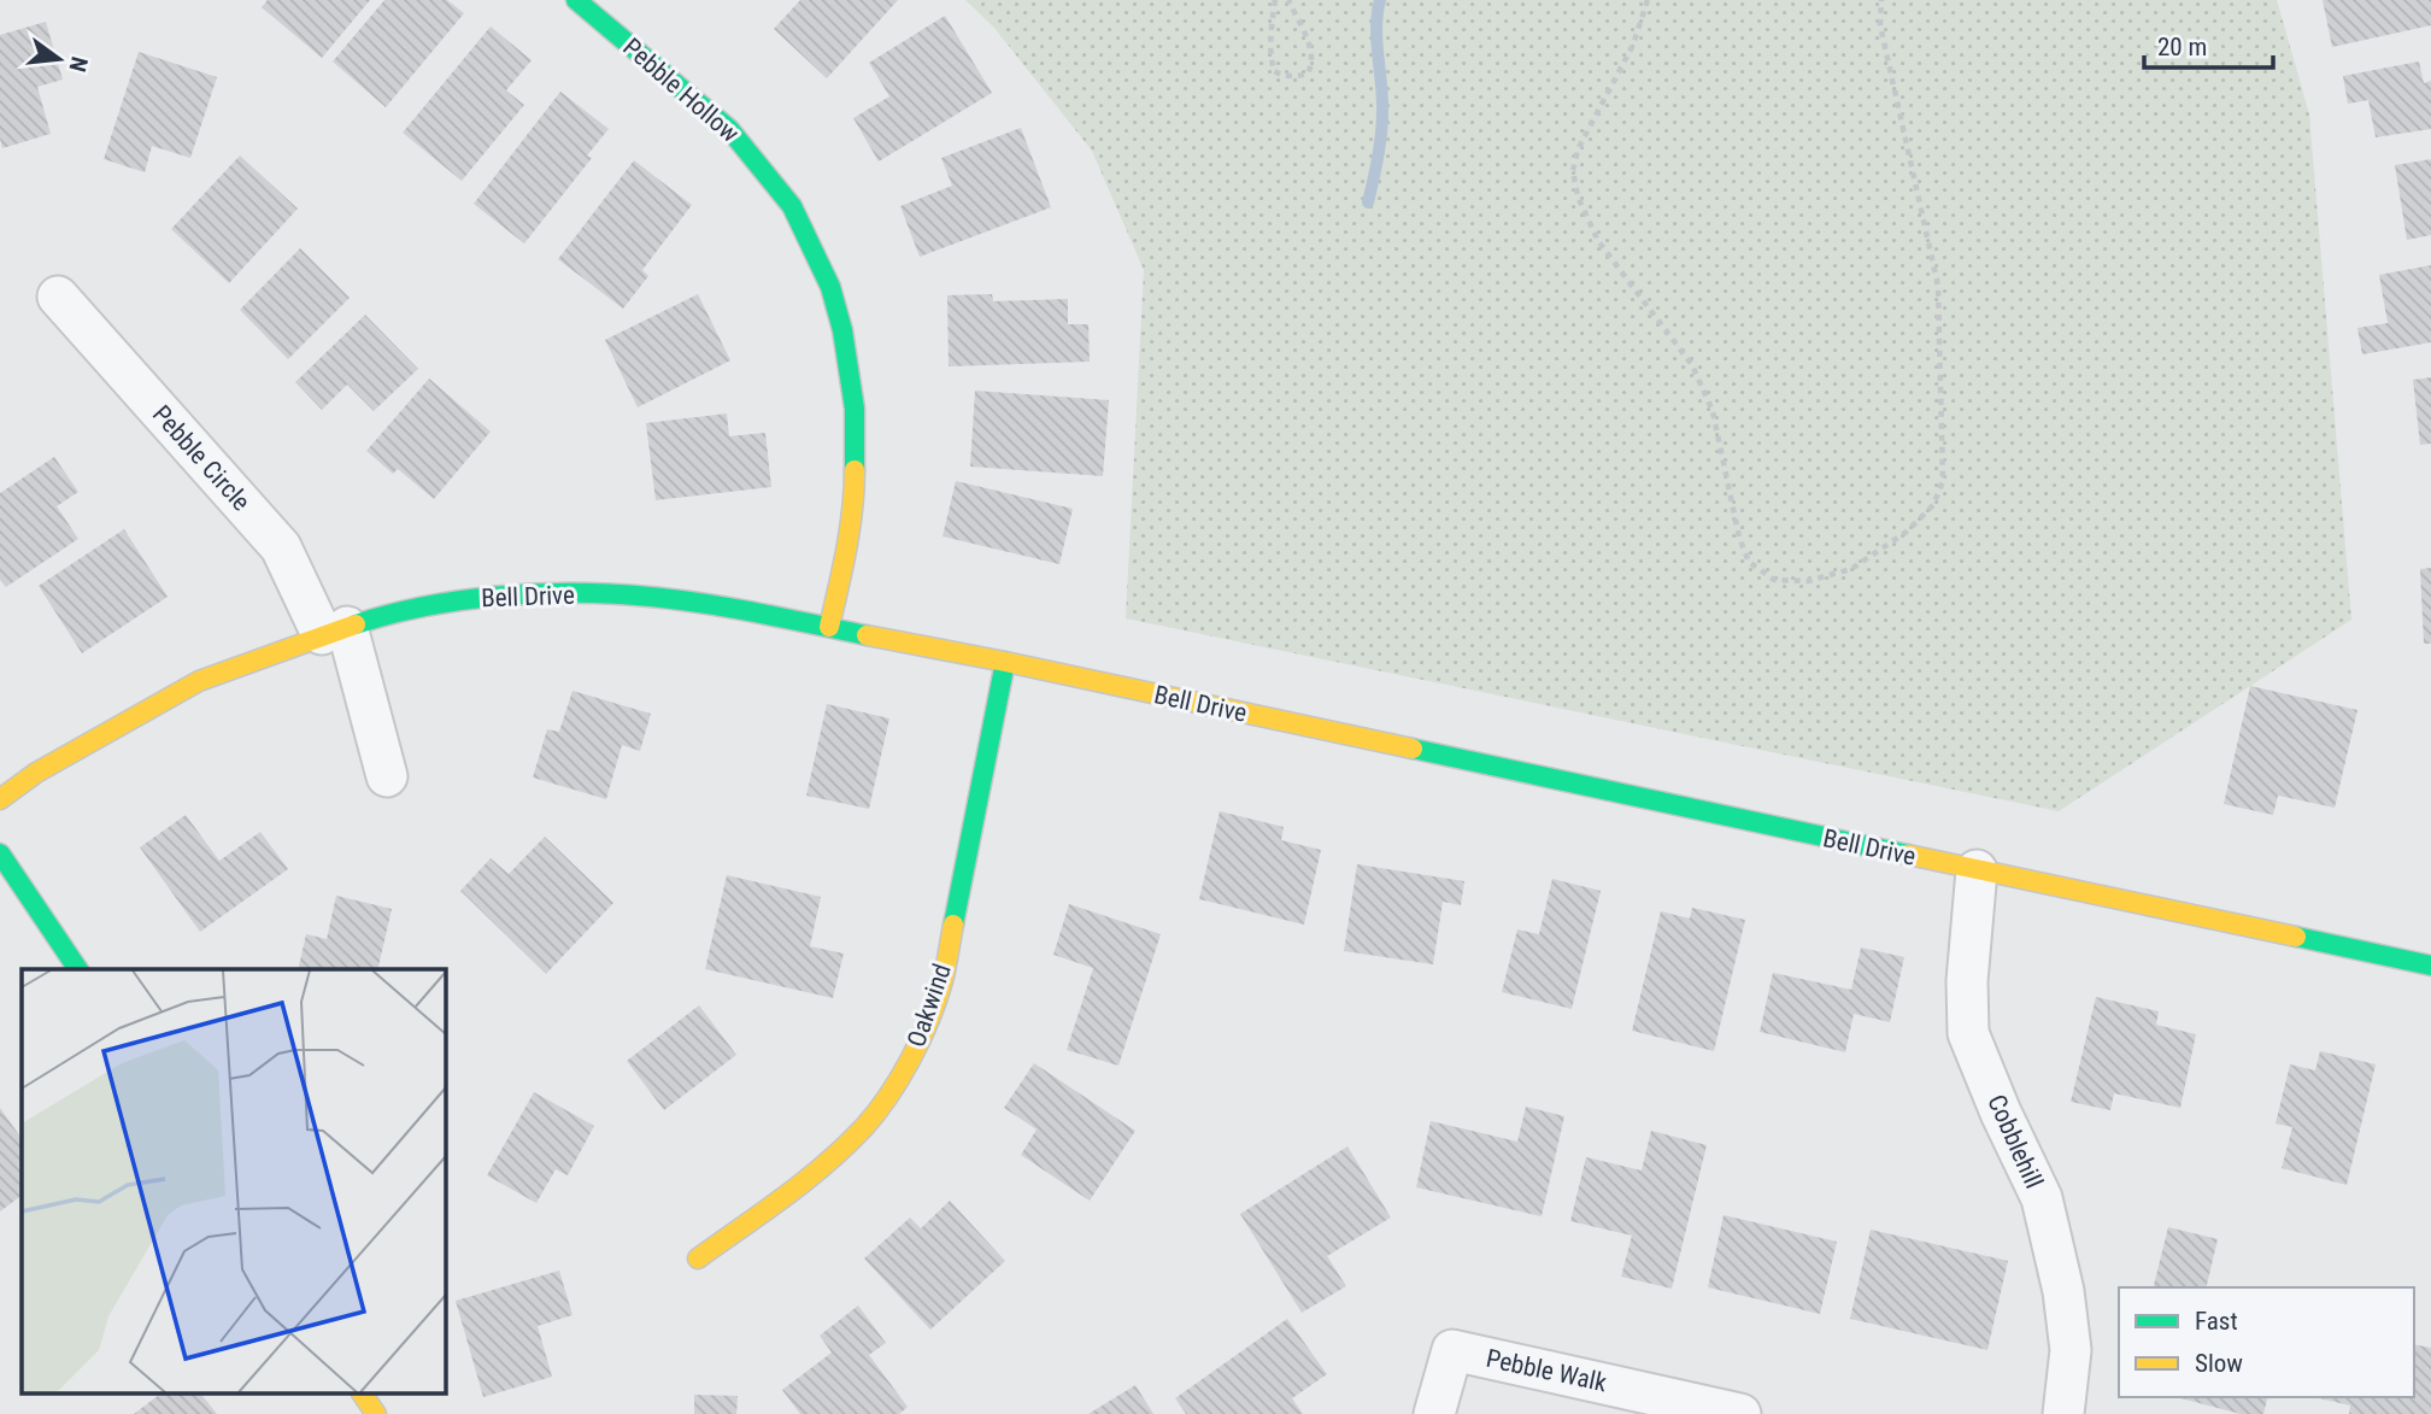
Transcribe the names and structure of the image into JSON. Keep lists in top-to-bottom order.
{
  "streets": {
    "street": [
      "Pebble Hollow",
      "Pebble Circle",
      "Bell Drive",
      "Oakwind",
      "Cobblehill",
      "Pebble Walk"
    ]
  },
  "crossings": [
    ["Pebble Hollow", "Bell Drive"],
    ["Pebble Circle", "Bell Drive"],
    ["Bell Drive", "Oakwind"],
    ["Bell Drive", "Cobblehill"]
  ],
  "legend": ["Fast", "Slow"],
  "scale_bar": "20 m",
  "north": "right"
}
